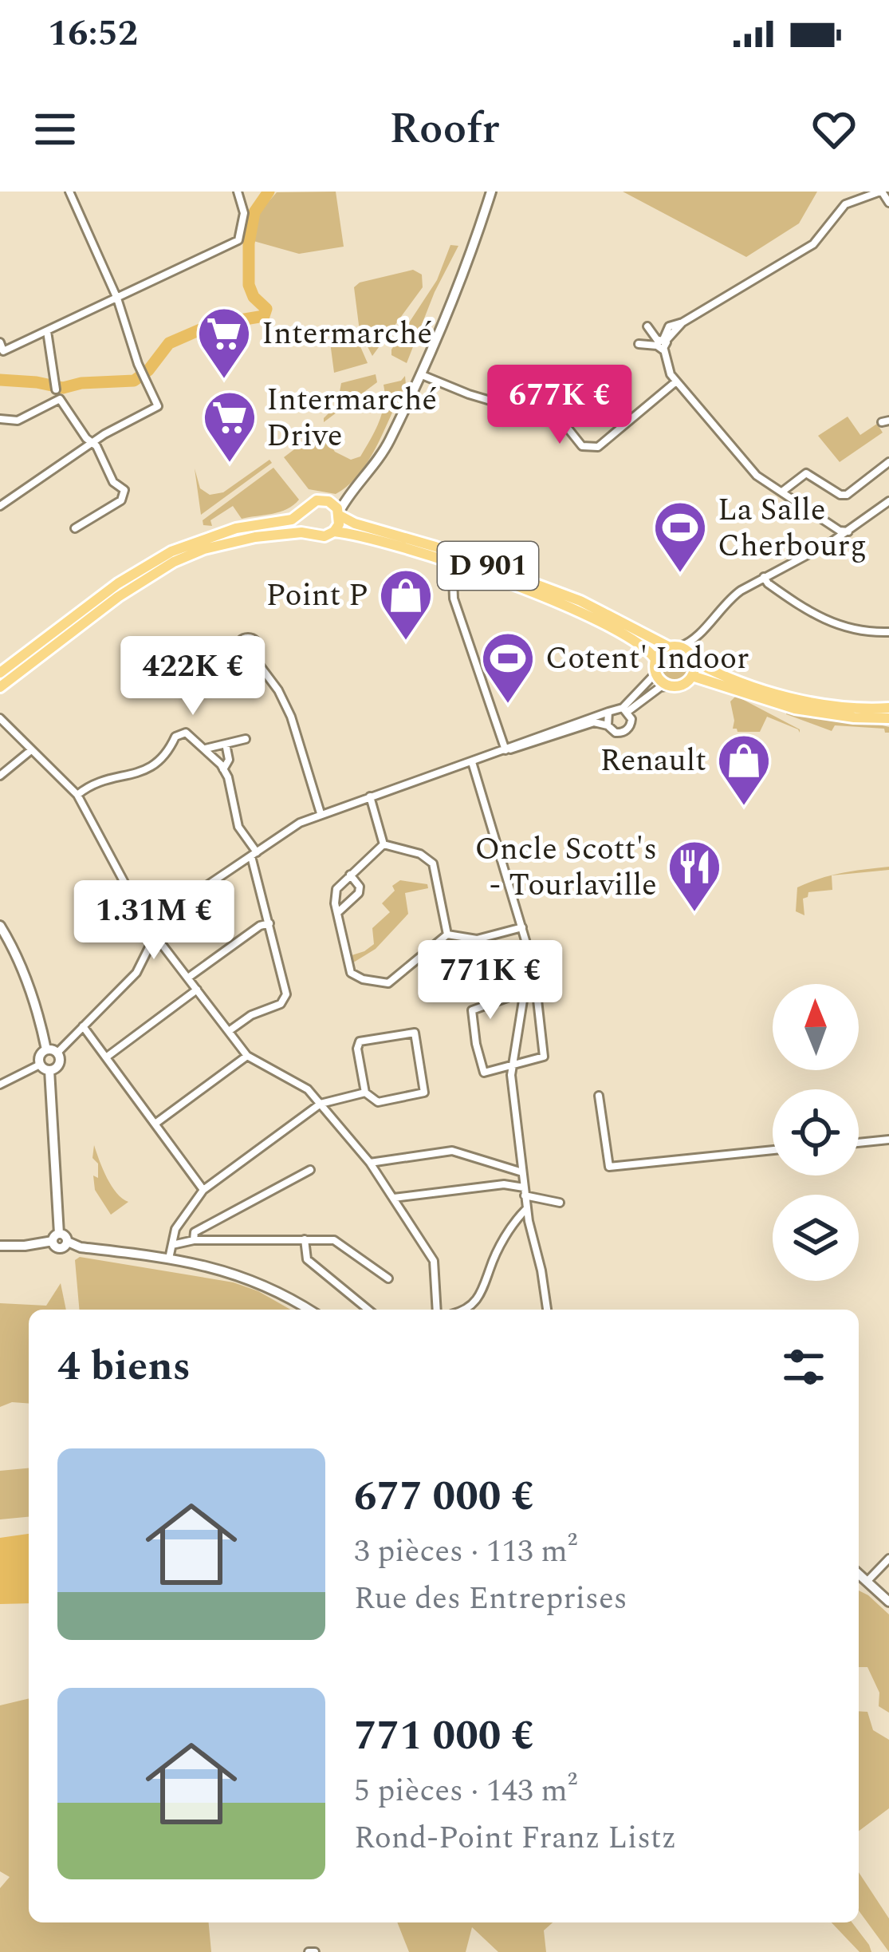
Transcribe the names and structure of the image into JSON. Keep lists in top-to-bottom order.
{
  "streets": {
    "main road": ["D 901"]
  },
  "places": {
    "supermarket": ["Intermarché", "Intermarché Drive"],
    "sports": ["La Salle Cherbourg", "Cotent' Indoor"],
    "shop": ["Point P", "Renault"],
    "restaurant": ["Oncle Scott's - Tourlaville"]
  },
  "north": "top",
  "page": {
    "status": "16:52",
    "header": "Roofr",
    "price": [
      "677K €",
      "422K €",
      "1.31M €",
      "771K €"
    ],
    "heading": "4 biens",
    "list": [
      {
        "name": "677 000 €",
        "note": "3 pièces · 113 m² · Rue des Entreprises"
      },
      {
        "name": "771 000 €",
        "note": "5 pièces · 143 m² · Rond-Point Franz Listz"
      }
    ]
  }
}
